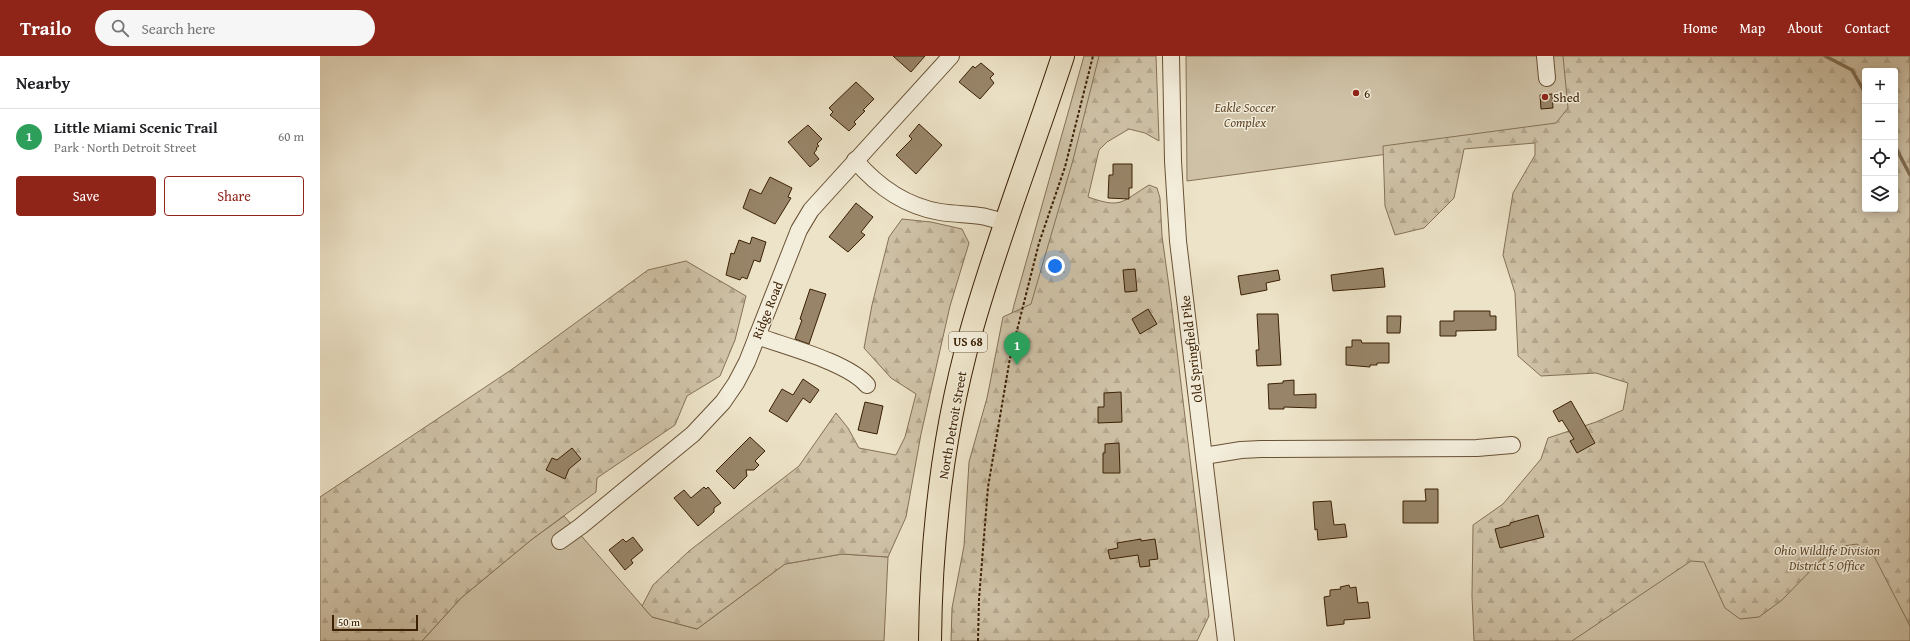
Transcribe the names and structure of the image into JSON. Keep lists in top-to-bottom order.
{
  "streets": {
    "highway": ["US 68", "North Detroit Street"],
    "street": ["Ridge Road", "Old Springfield Pike"]
  },
  "parks": ["Eakle Soccer Complex", "Ohio Wildlife Division District 5 Office"],
  "places": ["6", "Shed"],
  "scale_bar": "50 m",
  "page": {
    "header": "Trailo",
    "search": "Search here",
    "nav": [
      "Home",
      "Map",
      "About",
      "Contact"
    ],
    "heading": "Nearby",
    "map_buttons": ["+", "−"],
    "list": [
      {
        "mark": "1",
        "name": "Little Miami Scenic Trail",
        "note": "Park · North Detroit Street",
        "value": "60 m"
      }
    ],
    "buttons": ["Save", "Share"],
    "pins": "1",
    "scale": "50 m"
  }
}
